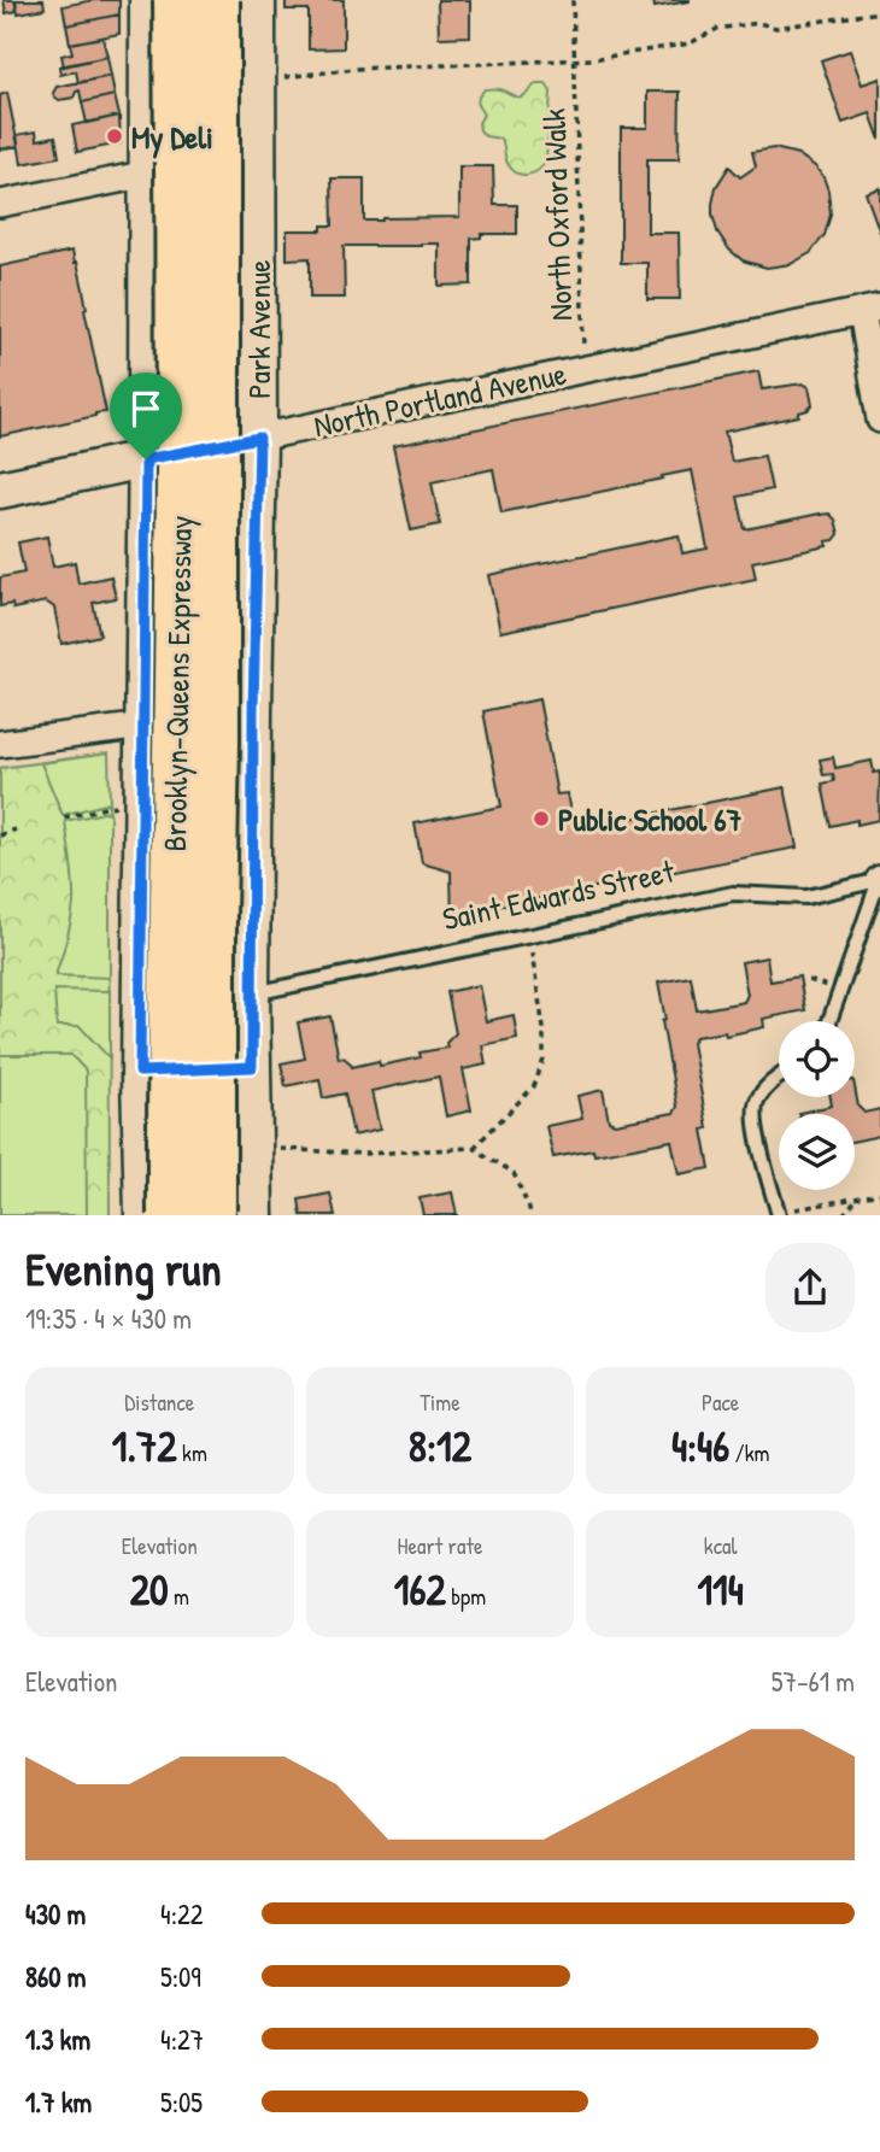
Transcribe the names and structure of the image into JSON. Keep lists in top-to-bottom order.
{
  "streets": {
    "highway": ["Brooklyn-Queens Expressway"],
    "main road": ["Park Avenue", "North Portland Avenue"],
    "lane": ["Saint Edwards Street"],
    "path": ["North Oxford Walk"]
  },
  "crossings": [
    ["North Oxford Walk", "North Portland Avenue"],
    ["Park Avenue", "North Portland Avenue"],
    ["Park Avenue", "Brooklyn-Queens Expressway"],
    ["Park Avenue", "Saint Edwards Street"]
  ],
  "places": ["My Deli", "Public School 67"],
  "page": {
    "heading": ["Evening run", "19:35 · 4 × 430 m"],
    "stats": [
      ["Distance", "1.72 km"],
      ["Time", "8:12"],
      ["Pace", "4:46 /km"],
      ["Elevation", "20 m"],
      ["Heart rate", "162 bpm"],
      ["kcal", "114"]
    ],
    "chart": ["Elevation", "57–61 m"],
    "list": [
      {
        "name": "430 m",
        "note": "4:22"
      },
      {
        "name": "860 m",
        "note": "5:09"
      },
      {
        "name": "1.3 km",
        "note": "4:27"
      },
      {
        "name": "1.7 km",
        "note": "5:05"
      }
    ]
  }
}
